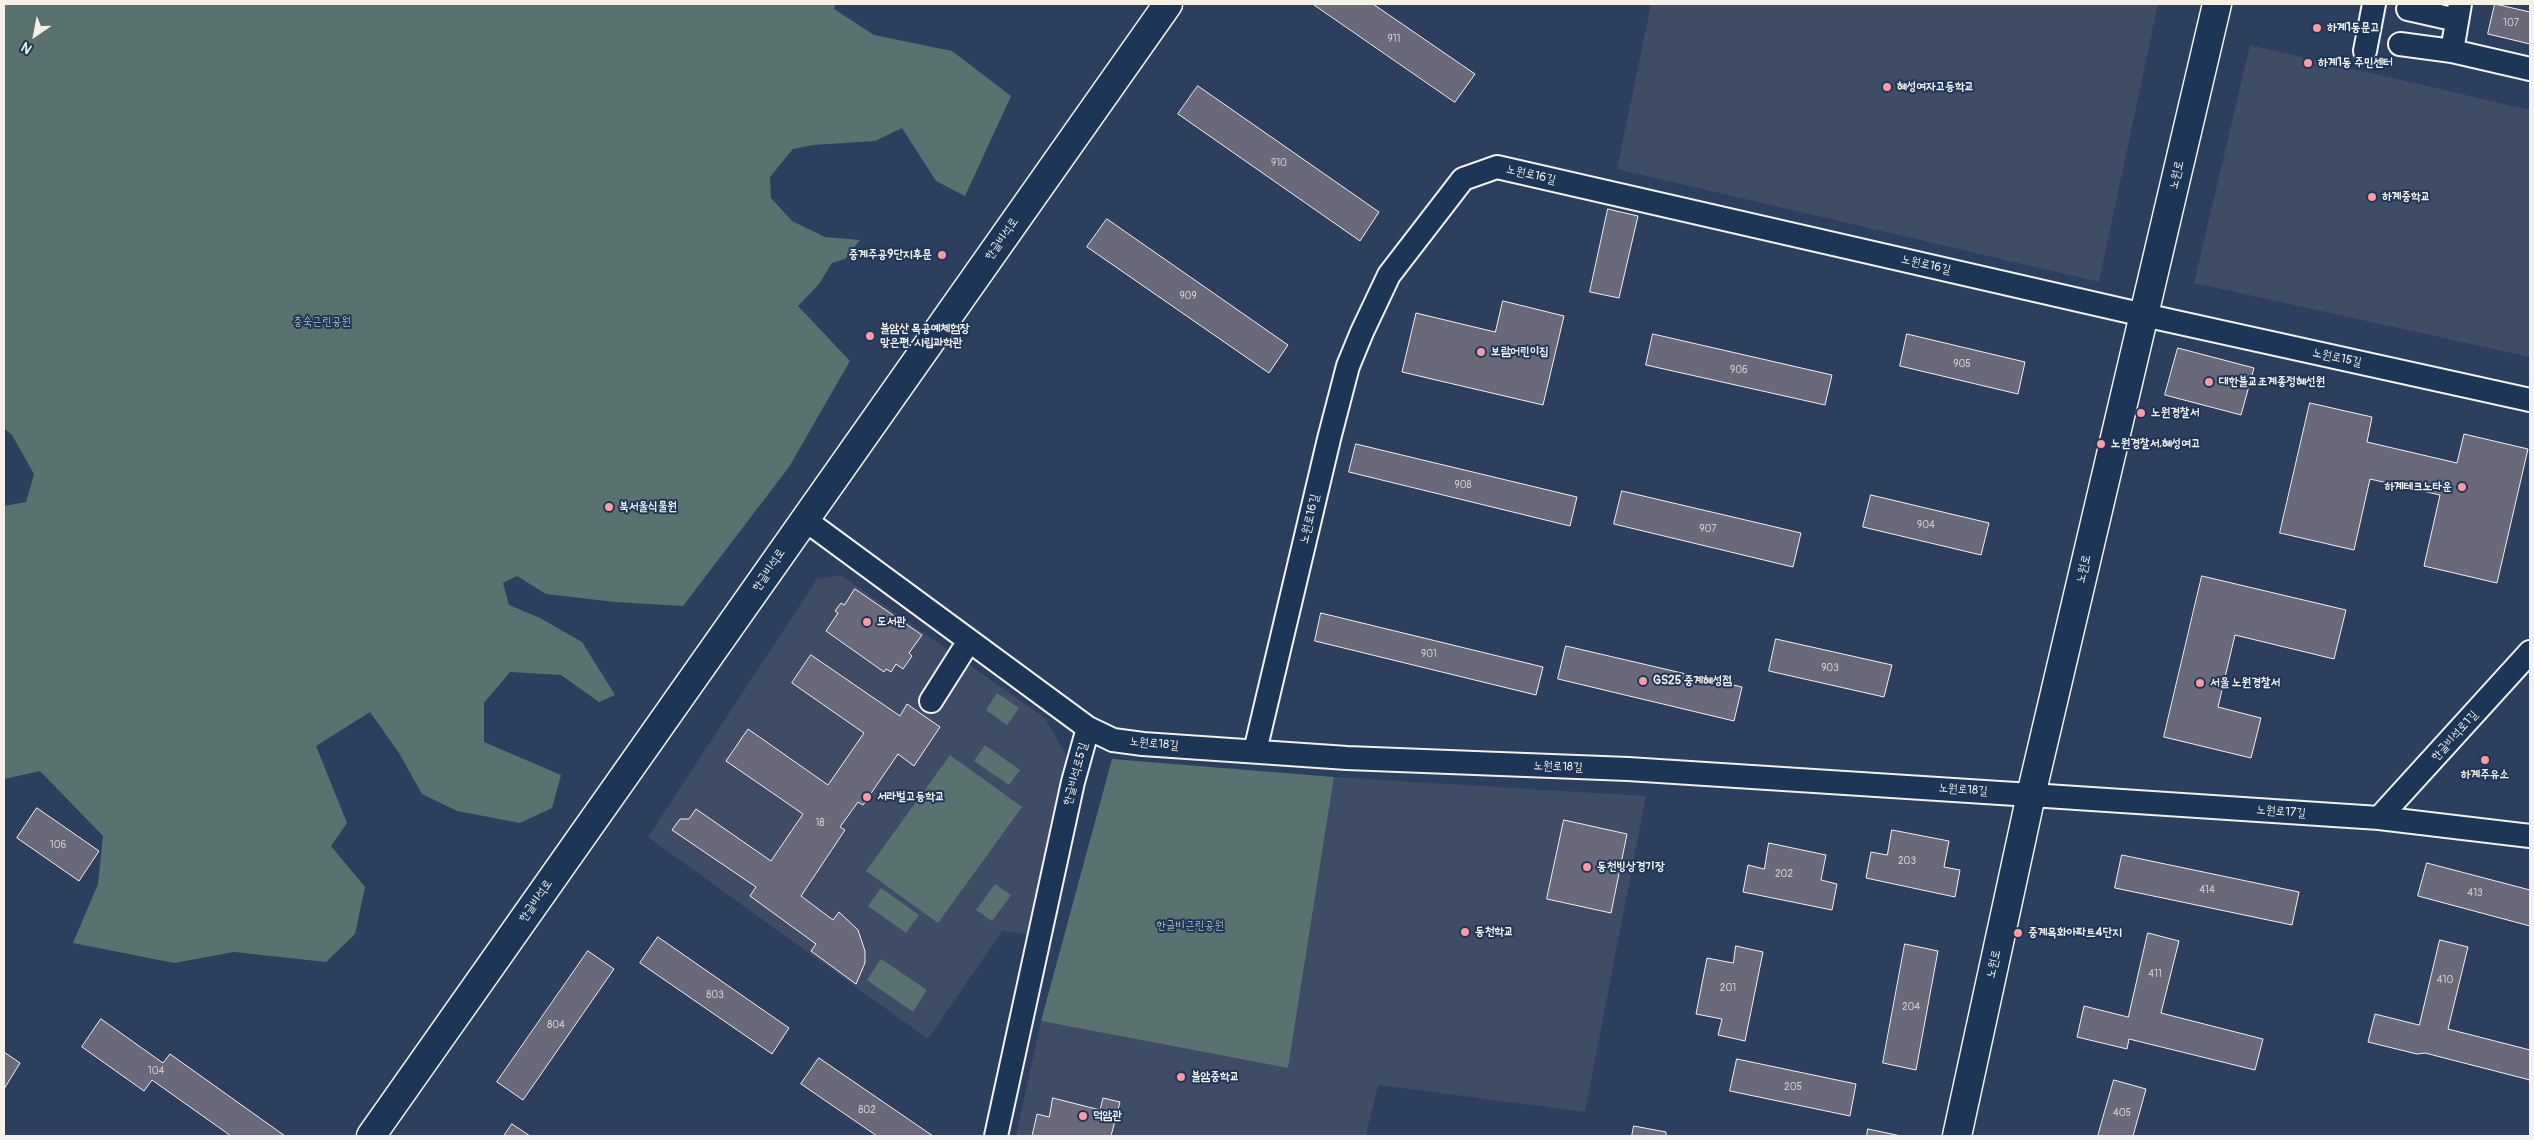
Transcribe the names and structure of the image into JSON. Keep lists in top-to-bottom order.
{
  "streets": {
    "main road": ["노원로", "한글비석로"],
    "street": [
      "노원로16길",
      "노원로15길",
      "한글비석로1길",
      "노원로18길",
      "한글비석로5길",
      "노원로17길"
    ]
  },
  "crossings": [
    ["노원로16길", "노원로"],
    ["노원로16길", "노원로15길"],
    ["노원로16길", "노원로18길"],
    ["노원로", "노원로15길"],
    ["노원로", "노원로18길"],
    ["노원로", "노원로17길"],
    ["한글비석로", "한글비석로5길"],
    ["한글비석로1길", "노원로17길"],
    ["노원로18길", "한글비석로5길"],
    ["노원로18길", "노원로17길"]
  ],
  "parks": ["충숙근린공원", "한글비근린공원"],
  "places": [
    "하계1동문고",
    "하계1동 주민센터",
    "혜성여자고등학교",
    "하계중학교",
    "중계주공9단지후문",
    "불암산 목공예체험장 맞은편. 시립과학관",
    "보람어린이집",
    "대한불교조계종정혜선원",
    "노원경찰서",
    "노원경찰서.혜성여고",
    "하계테크노타운",
    "북서울식물원",
    "도서관",
    "GS25 중계혜성점",
    "서울 노원경찰서",
    "하계주유소",
    "서라벌고등학교",
    "동천빙상경기장",
    "동천학교",
    "중계목화아파트4단지",
    "불암중학교",
    "덕암관"
  ],
  "house_numbers": [
    "107",
    "911",
    "910",
    "909",
    "905",
    "906",
    "908",
    "904",
    "907",
    "901",
    "903",
    "18",
    "106",
    "203",
    "202",
    "414",
    "413",
    "411",
    "410",
    "201",
    "803",
    "204",
    "804",
    "104",
    "205",
    "802",
    "405"
  ],
  "north": "bottom left"
}
